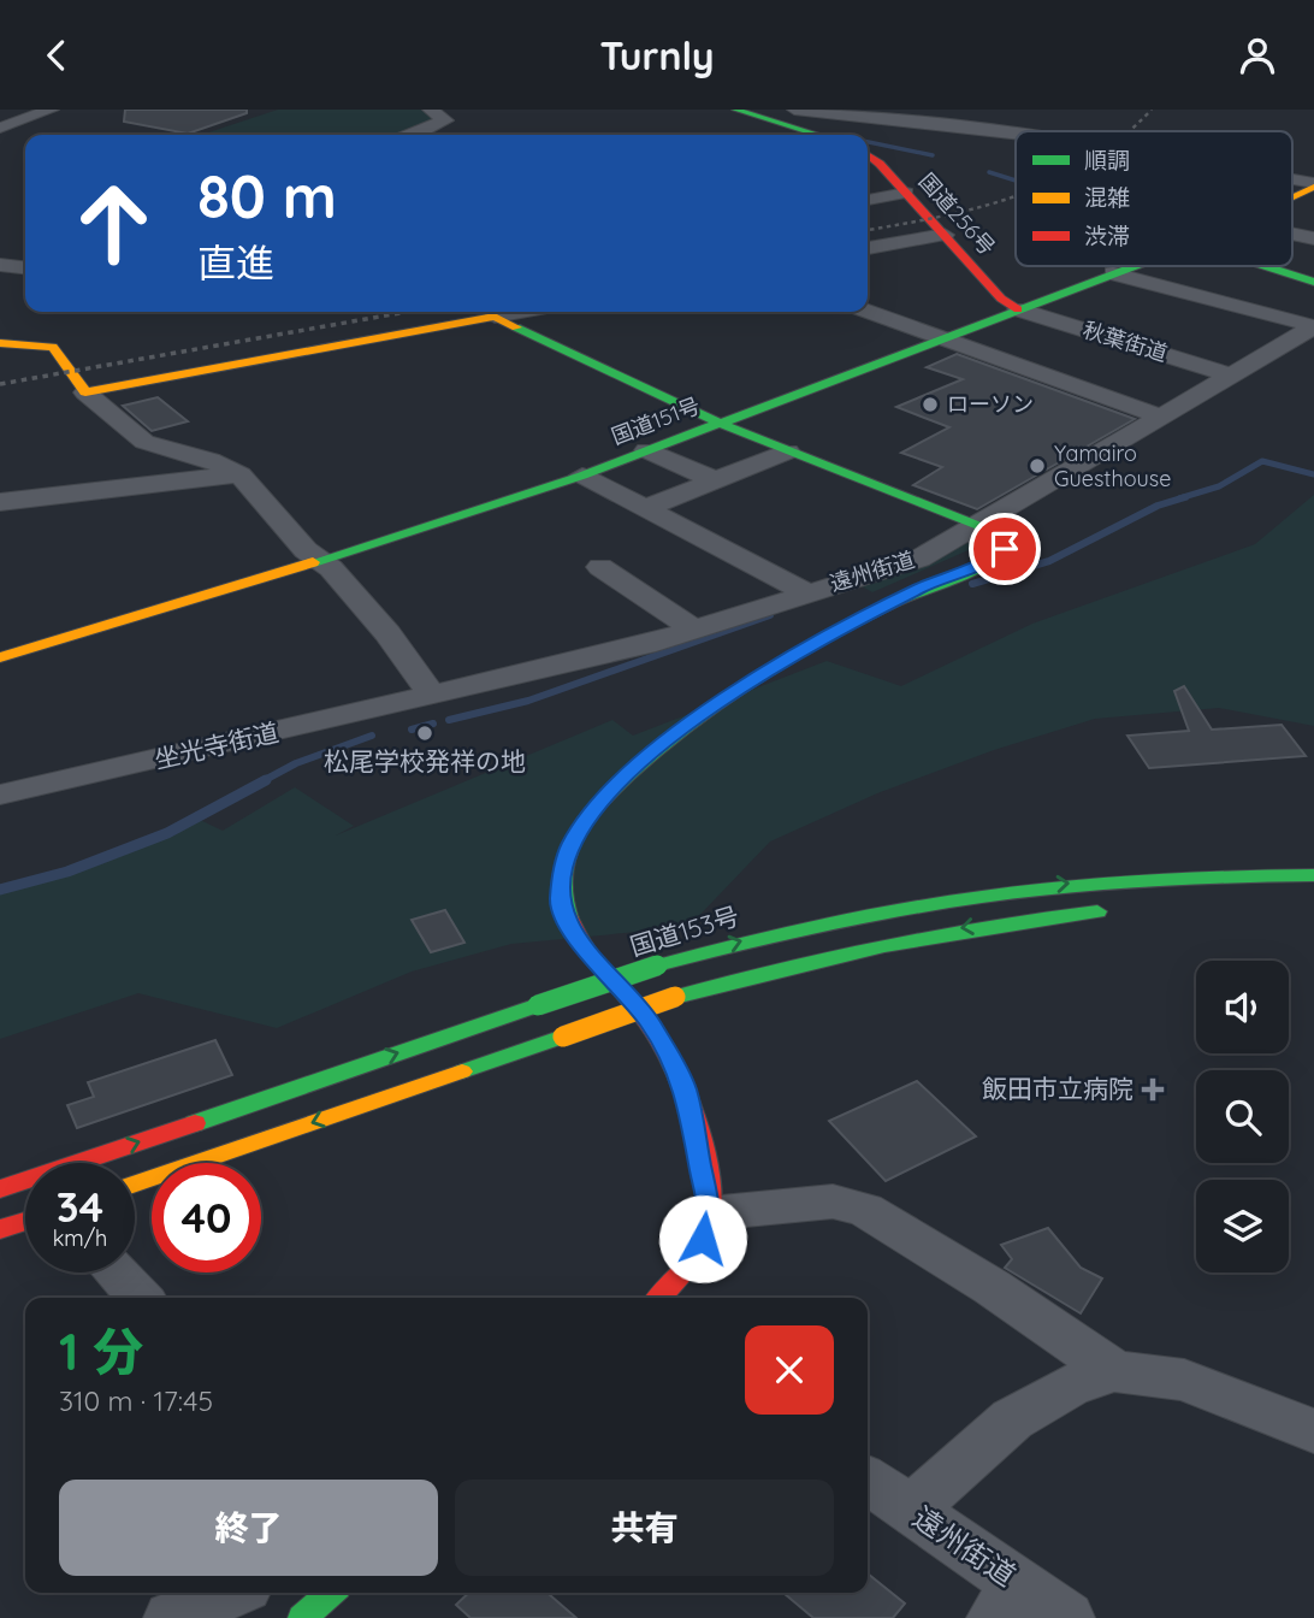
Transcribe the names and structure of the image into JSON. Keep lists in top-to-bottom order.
{
  "streets": {
    "main road": ["国道256号", "国道151号", "国道153号"],
    "street": ["秋葉街道", "遠州街道", "坐光寺街道"]
  },
  "crossings": [
    ["国道256号", "秋葉街道"],
    ["国道256号", "国道151号"],
    ["秋葉街道", "国道151号"],
    ["秋葉街道", "遠州街道"],
    ["遠州街道", "坐光寺街道"]
  ],
  "places": {
    "other": ["ローソン", "Yamairo Guesthouse", "松尾学校発祥の地"],
    "health": ["飯田市立病院"]
  },
  "legend": ["順調", "混雑", "渋滞"],
  "page": {
    "header": "Turnly",
    "turn": ["80 m", "直進"],
    "speed": "34 km/h",
    "limit": "40",
    "heading": ["1 分", "310 m · 17:45"],
    "buttons": ["終了", "共有"]
  }
}
